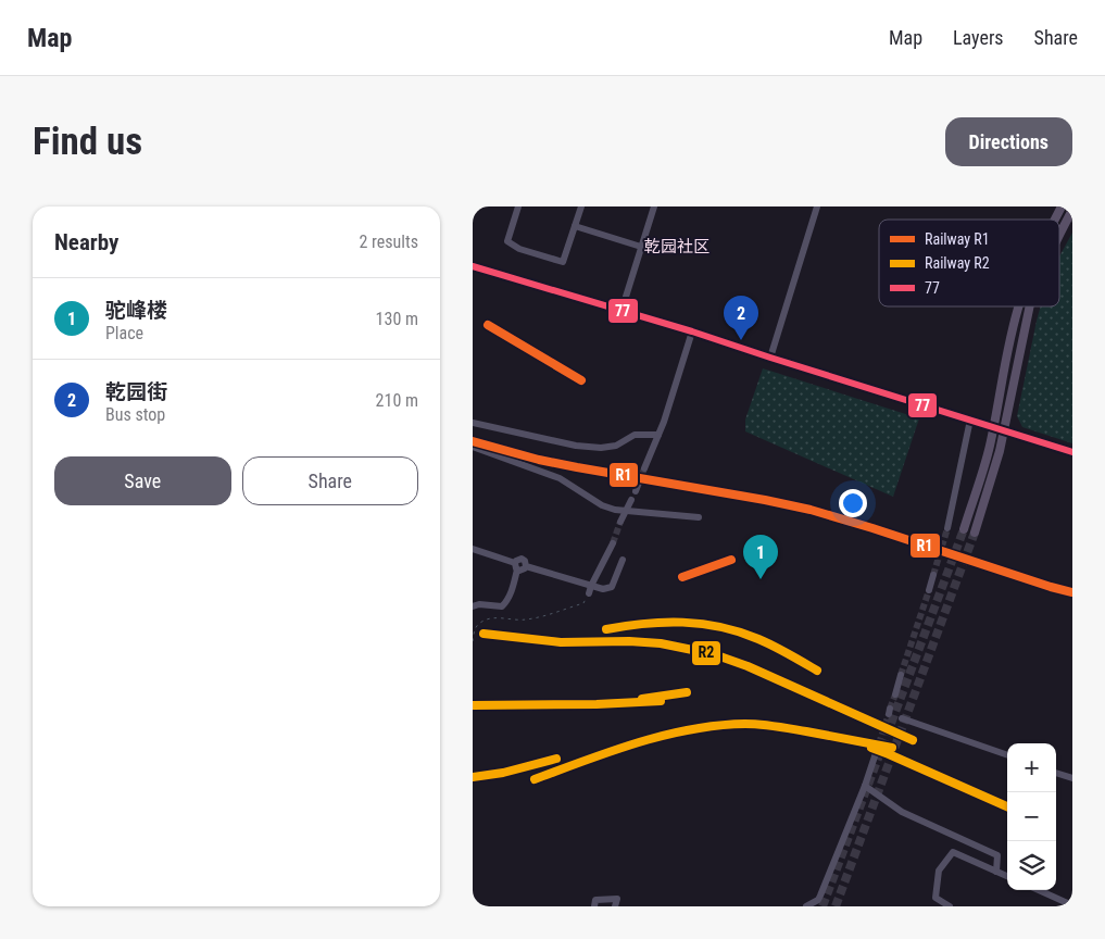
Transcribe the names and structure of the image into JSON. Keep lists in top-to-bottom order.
{
  "districts": ["乾园社区"],
  "lines": ["transit line 77", "rail line R1", "rail line R2"],
  "legend": ["Railway R1", "Railway R2", "77"],
  "page": {
    "header": "Map",
    "nav": ["Map", "Layers", "Share"],
    "buttons": [
      "Directions",
      ["Save", "Share"]
    ],
    "title": "Find us",
    "heading": ["Nearby", "2 results"],
    "list": [
      {
        "mark": "1",
        "name": "驼峰楼",
        "note": "Place",
        "value": "130 m"
      },
      {
        "mark": "2",
        "name": "乾园街",
        "note": "Bus stop",
        "value": "210 m"
      }
    ],
    "pins": ["2", "1"],
    "map_buttons": ["+", "−"]
  }
}
